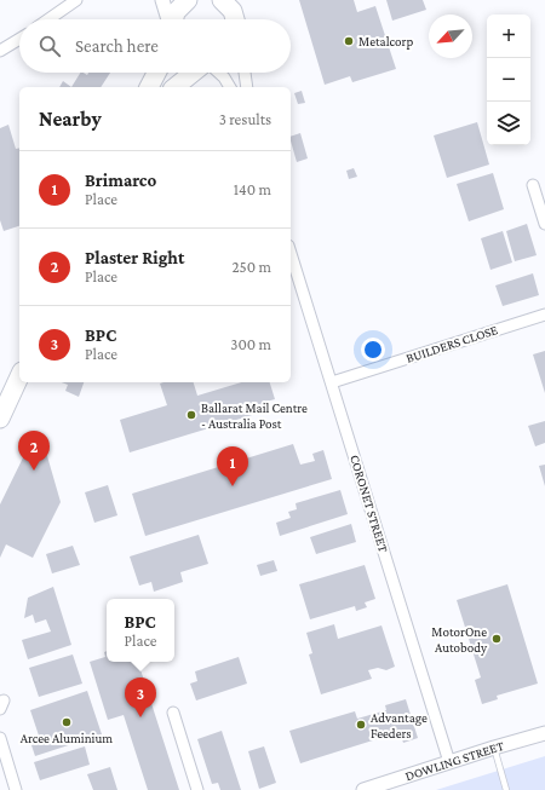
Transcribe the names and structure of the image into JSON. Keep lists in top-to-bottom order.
{
  "streets": {
    "street": ["BUILDERS CLOSE", "CORONET STREET", "DOWLING STREET"]
  },
  "crossings": [
    ["BUILDERS CLOSE", "CORONET STREET"],
    ["CORONET STREET", "DOWLING STREET"]
  ],
  "places": [
    "Metalcorp",
    "Ballarat Mail Centre - Australia Post",
    "MotorOne Autobody",
    "Arcee Aluminium",
    "Advantage Feeders"
  ],
  "north": "bottom left",
  "page": {
    "map_buttons": ["+", "−"],
    "search": "Search here",
    "heading": ["Nearby", "3 results"],
    "list": [
      {
        "mark": "1",
        "name": "Brimarco",
        "note": "Place",
        "value": "140 m"
      },
      {
        "mark": "2",
        "name": "Plaster Right",
        "note": "Place",
        "value": "250 m"
      },
      {
        "mark": "3",
        "name": "BPC",
        "note": "Place",
        "value": "300 m"
      }
    ],
    "pins": ["2", "1", "3"],
    "popup": ["BPC", "Place"]
  }
}
